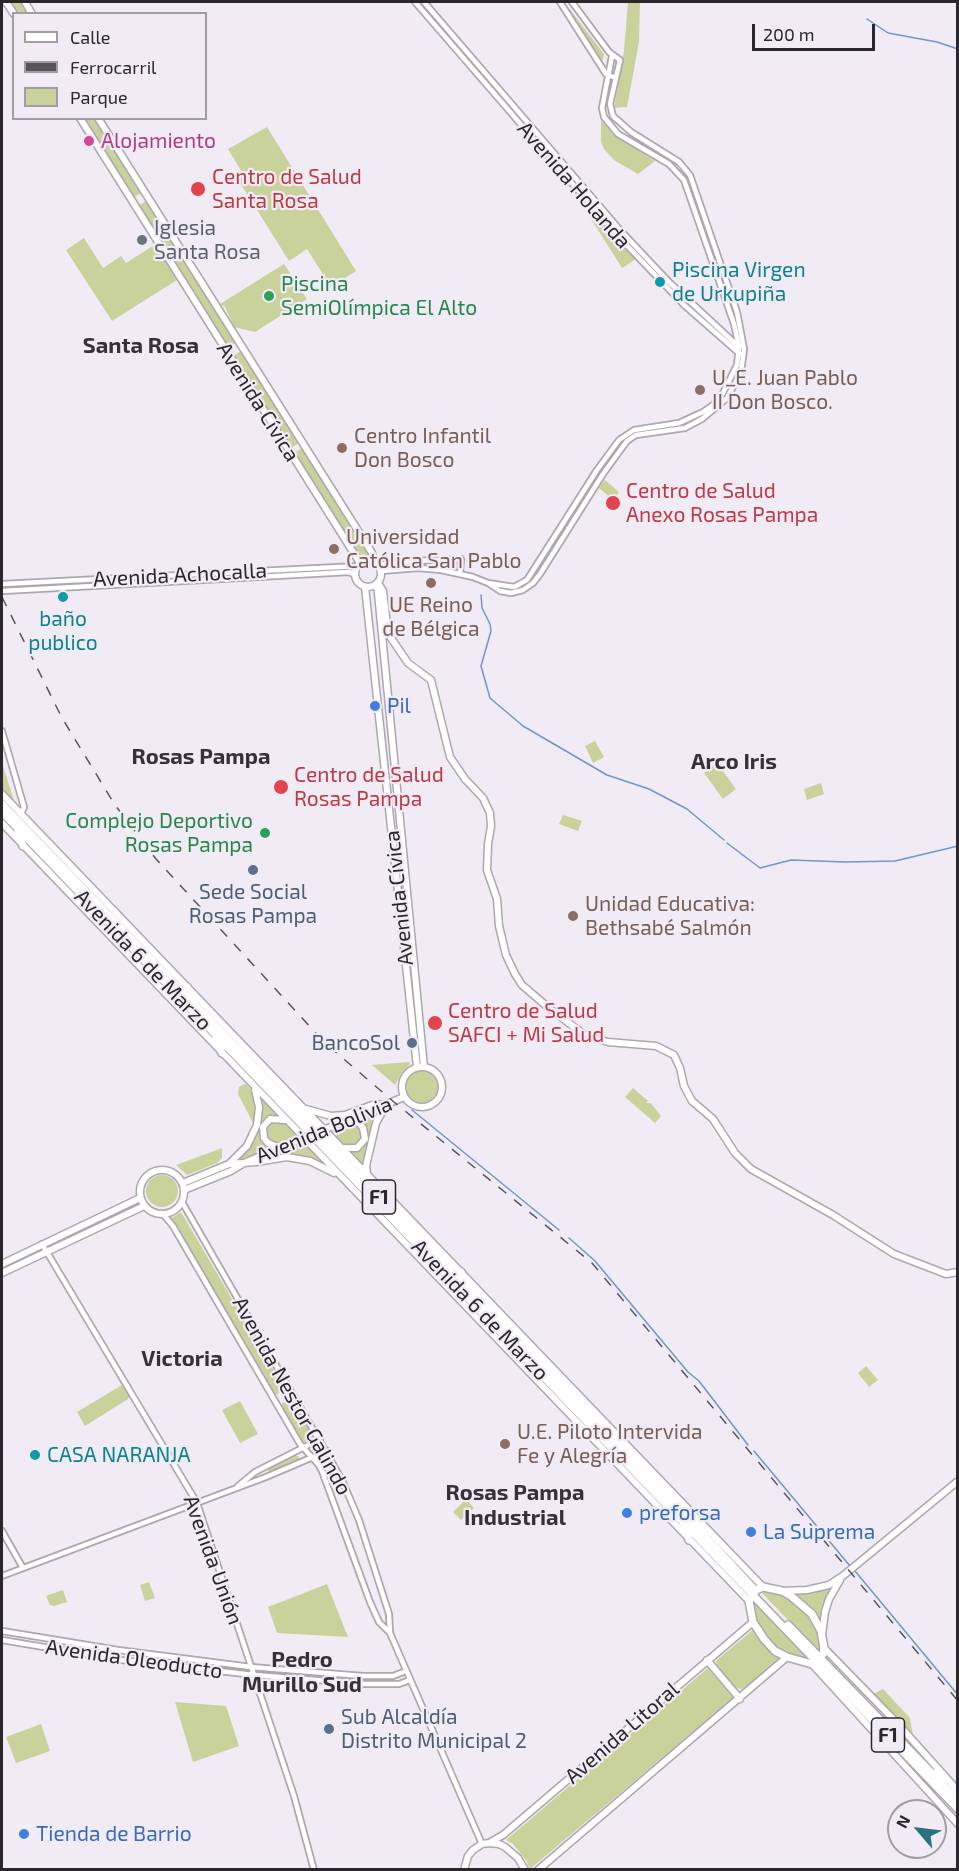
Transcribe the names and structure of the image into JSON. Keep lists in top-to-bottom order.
{
  "streets": {
    "highway": ["Avenida 6 de Marzo", "F1"],
    "main road": ["Avenida Cívica", "Avenida Bolivia", "Avenida Litoral"],
    "street": [
      "Avenida Holanda",
      "Avenida Achocalla",
      "Avenida Nestor Galindo",
      "Avenida Unión",
      "Avenida Oleoducto"
    ]
  },
  "crossings": [
    ["Avenida Cívica", "Avenida Achocalla"],
    ["Avenida Cívica", "Avenida Bolivia"],
    ["Avenida Bolivia", "Avenida Nestor Galindo"],
    ["Avenida Nestor Galindo", "Avenida Oleoducto"],
    ["Avenida Nestor Galindo", "Avenida Litoral"],
    ["Avenida Unión", "Avenida Oleoducto"]
  ],
  "districts": [
    "Santa Rosa",
    "Rosas Pampa",
    "Arco Iris",
    "Victoria",
    "Rosas Pampa Industrial",
    "Pedro Murillo Sud"
  ],
  "places": [
    "Alojamiento",
    "Centro de Salud Santa Rosa",
    "Iglesia Santa Rosa",
    "Piscina Virgen de Urkupiña",
    "Piscina SemiOlímpica El Alto",
    "U_E. Juan Pablo II Don Bosco.",
    "Centro Infantil Don Bosco",
    "Centro de Salud Anexo Rosas Pampa",
    "Universidad Católica San Pablo",
    "UE Reino de Bélgica",
    "baño publico",
    "Pil",
    "Centro de Salud Rosas Pampa",
    "Complejo Deportivo Rosas Pampa",
    "Sede Social Rosas Pampa",
    "Unidad Educativa: Bethsabé Salmón",
    "Centro de Salud SAFCI + Mi Salud",
    "BancoSol",
    "U.E. Piloto Intervida Fe y Alegría",
    "CASA NARANJA",
    "preforsa",
    "La Suprema",
    "Sub Alcaldía Distrito Municipal 2",
    "Tienda de Barrio"
  ],
  "legend": ["Calle", "Ferrocarril", "Parque"],
  "scale_bar": "200 m",
  "north": "top left"
}
